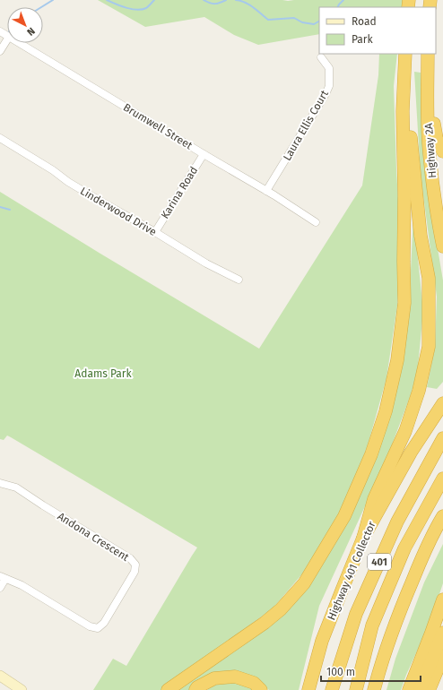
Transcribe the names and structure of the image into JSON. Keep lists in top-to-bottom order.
{
  "streets": {
    "highway": ["Highway 2A", "401", "Highway 401 Collector"],
    "street": [
      "Laura Ellis Court",
      "Brumwell Street",
      "Karina Road",
      "Linderwood Drive",
      "Andona Crescent"
    ]
  },
  "crossings": [
    ["Laura Ellis Court", "Brumwell Street"],
    ["Brumwell Street", "Karina Road"],
    ["Karina Road", "Linderwood Drive"]
  ],
  "parks": ["Adams Park"],
  "legend": ["Road", "Park"],
  "scale_bar": "100 m",
  "north": "bottom right"
}
